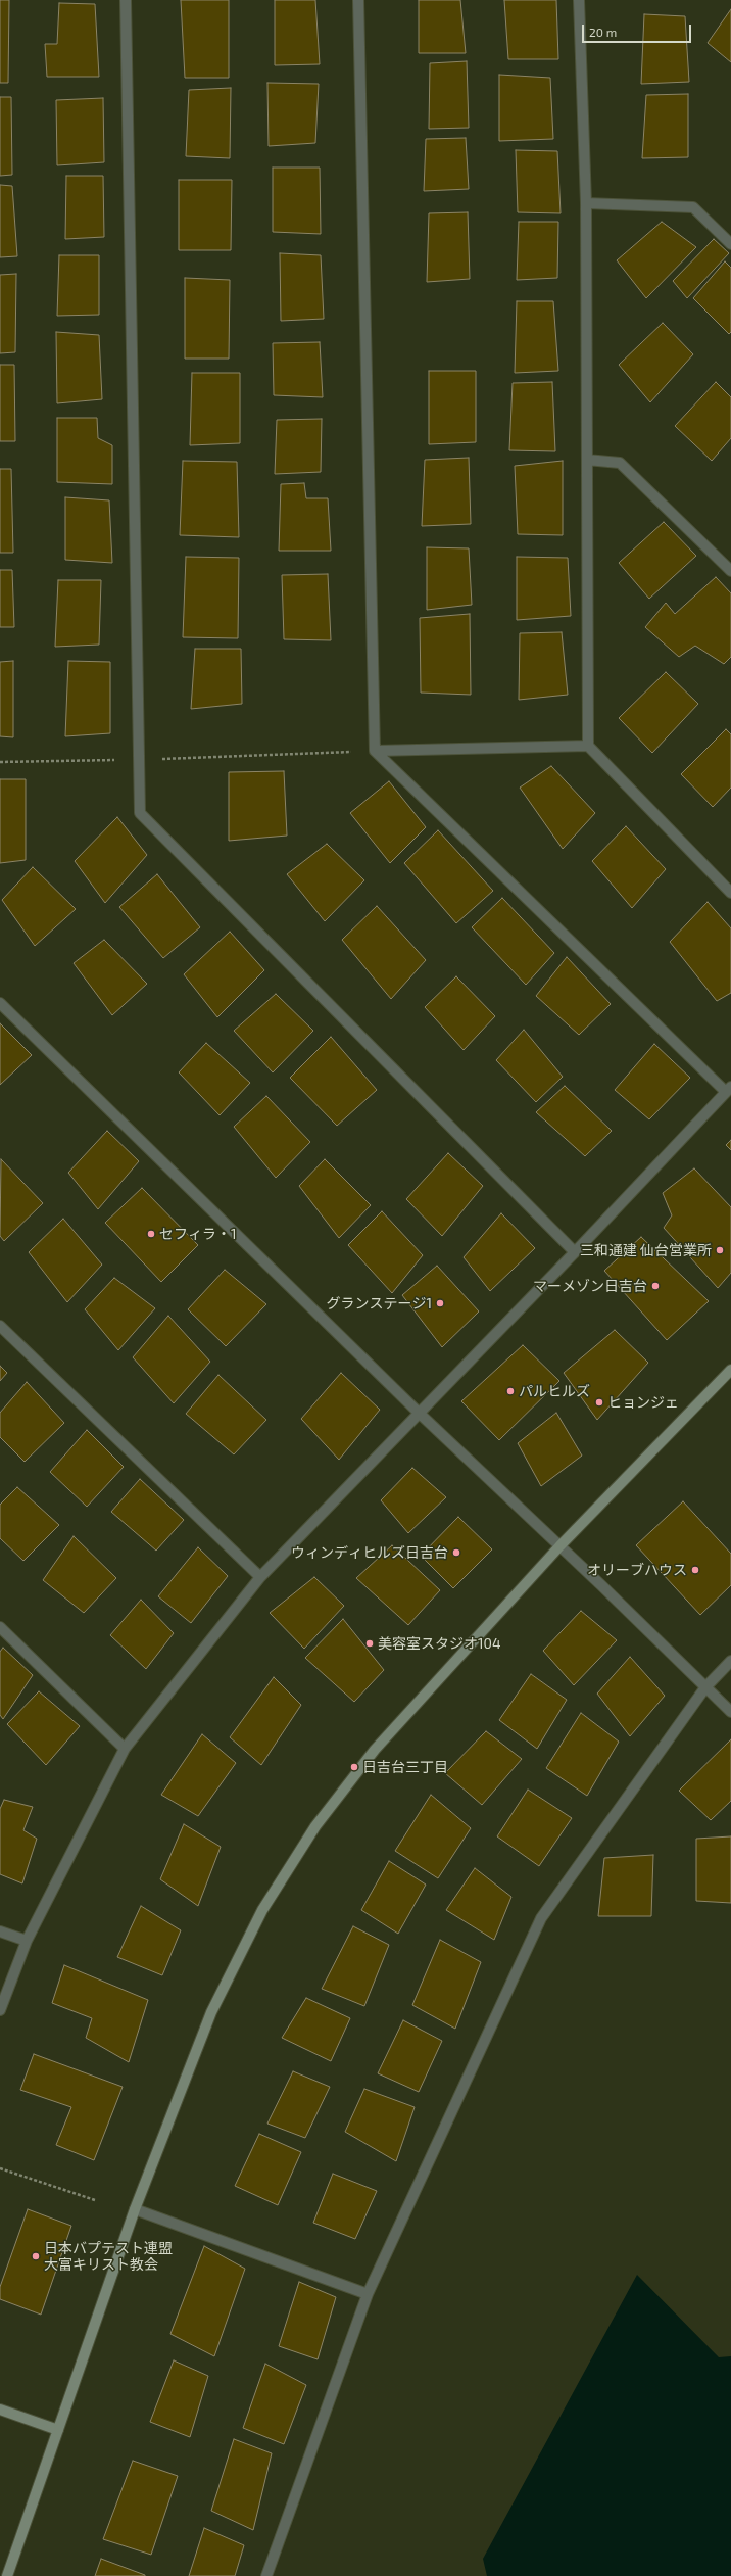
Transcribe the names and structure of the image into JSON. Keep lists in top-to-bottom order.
{
  "places": [
    "セフィラ・1",
    "三和通建 仙台営業所",
    "マーメゾン日吉台",
    "グランステージ1",
    "パルヒルズ",
    "ヒョンジェ",
    "ウィンディヒルズ日吉台",
    "オリーブハウス",
    "美容室スタジオ104",
    "日吉台三丁目",
    "日本バプテスト連盟 大富キリスト教会"
  ],
  "scale_bar": "20 m"
}
